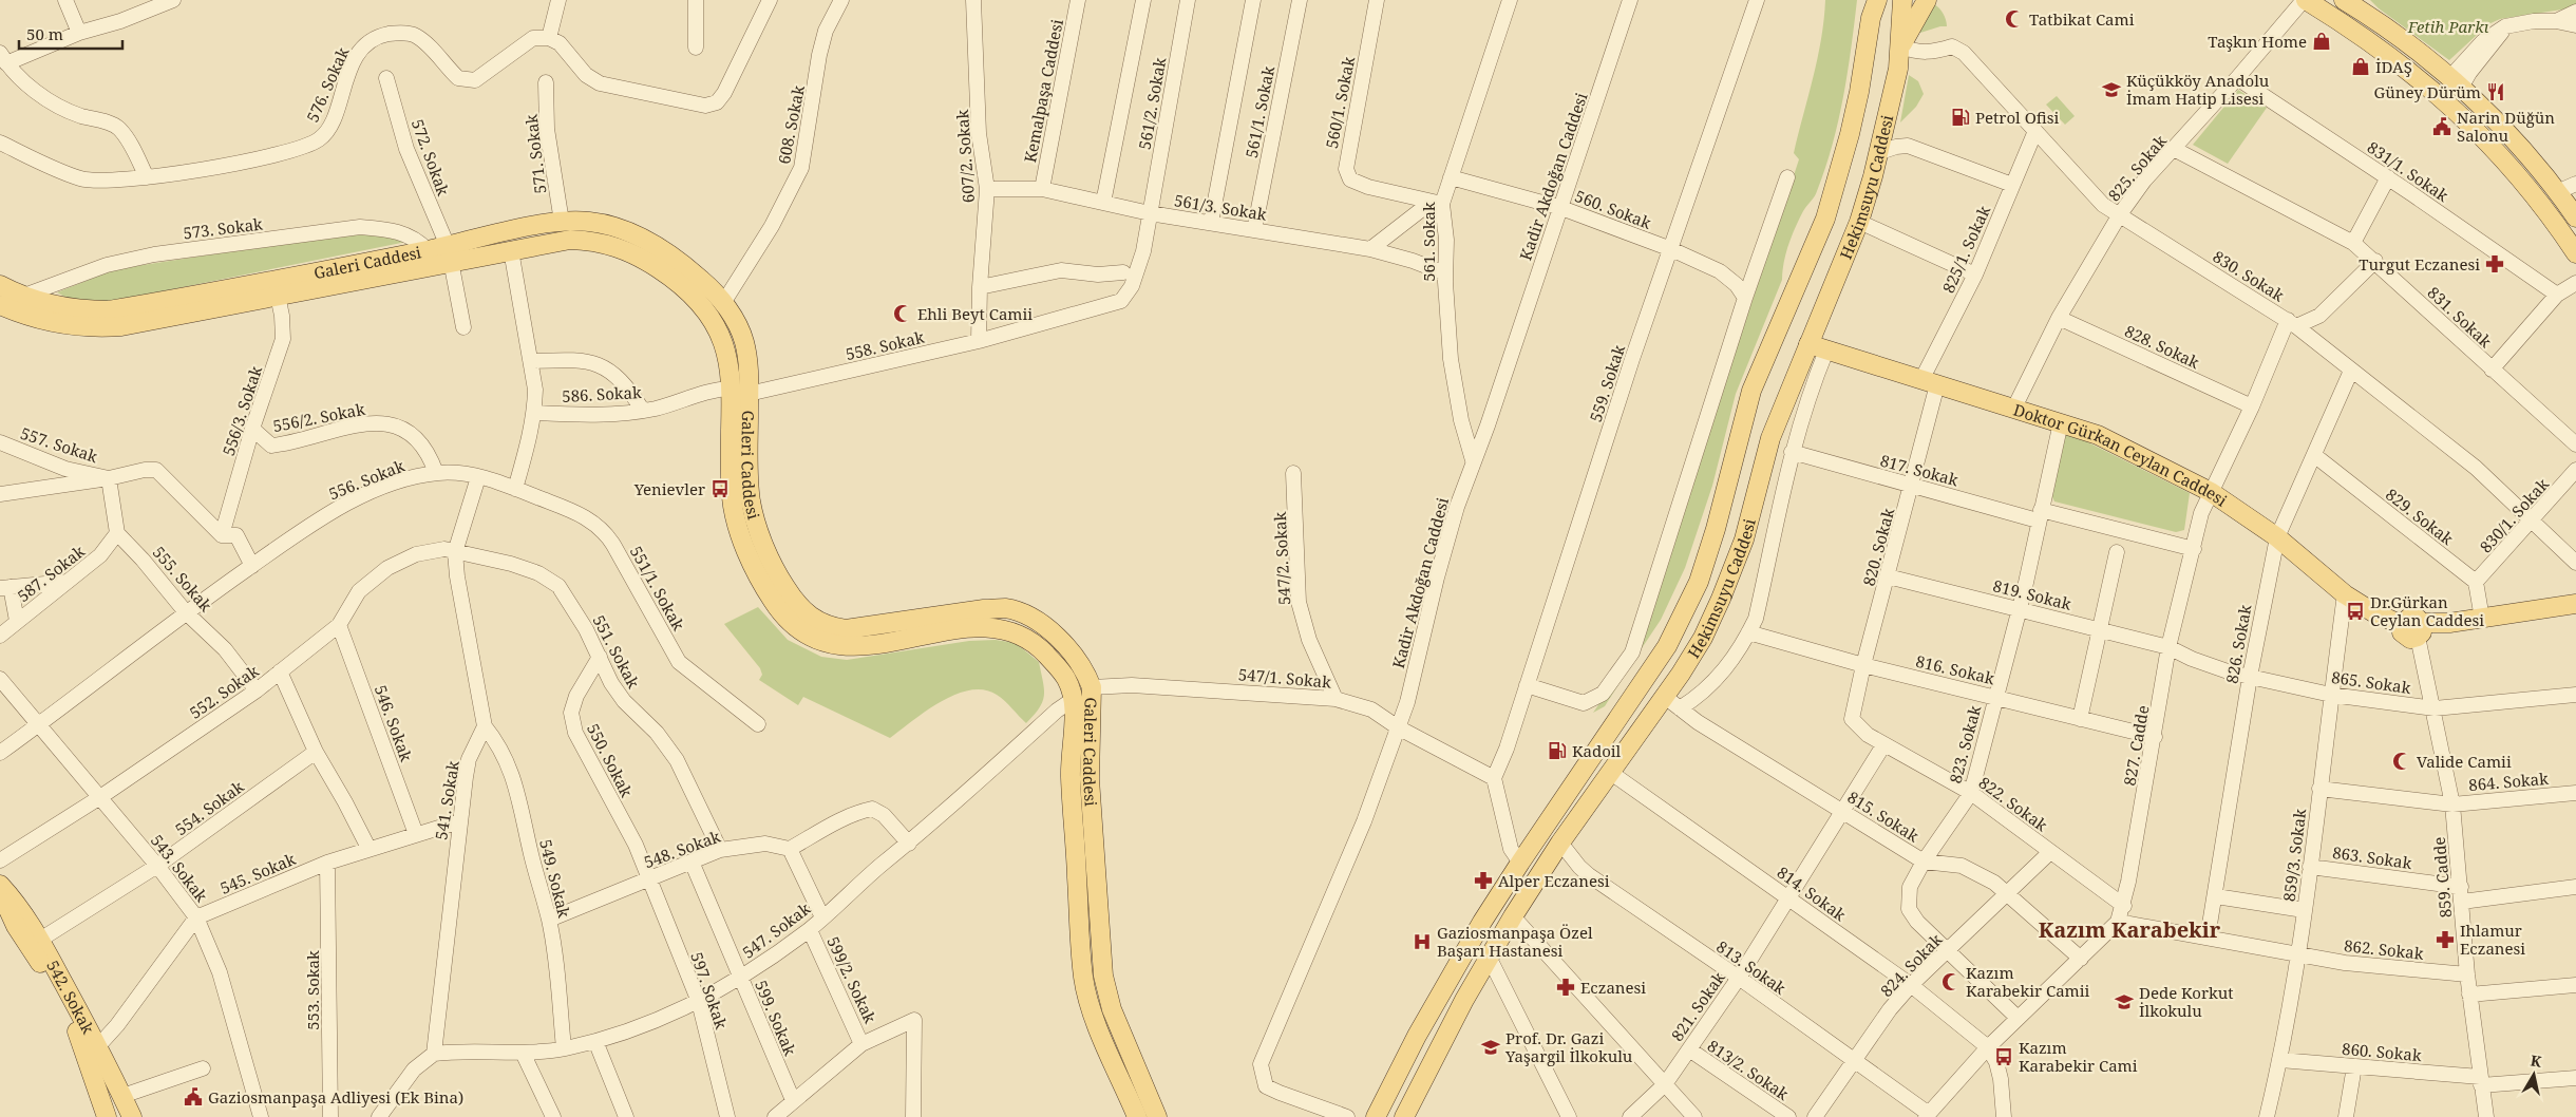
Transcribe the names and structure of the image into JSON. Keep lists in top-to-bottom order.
{
  "streets": {
    "main road": [
      "Hekimsuyu Caddesi",
      "Galeri Caddesi",
      "Doktor Gürkan Ceylan Caddesi",
      "542. Sokak"
    ],
    "street": [
      "576. Sokak",
      "Kemalpaşa Caddesi",
      "560/1. Sokak",
      "561/2. Sokak",
      "561/1. Sokak",
      "608. Sokak",
      "571. Sokak",
      "607/2. Sokak",
      "572. Sokak",
      "825. Sokak",
      "831/1. Sokak",
      "Kadir Akdoğan Caddesi",
      "561/3. Sokak",
      "560. Sokak",
      "573. Sokak",
      "561. Sokak",
      "825/1. Sokak",
      "830. Sokak",
      "831. Sokak",
      "558. Sokak",
      "828. Sokak",
      "559. Sokak",
      "586. Sokak",
      "556/3. Sokak",
      "556/2. Sokak",
      "557. Sokak",
      "817. Sokak",
      "556. Sokak",
      "830/1. Sokak",
      "829. Sokak",
      "820. Sokak",
      "547/2. Sokak",
      "587. Sokak",
      "555. Sokak",
      "551/1. Sokak",
      "819. Sokak",
      "826. Sokak",
      "551. Sokak",
      "816. Sokak",
      "547/1. Sokak",
      "865. Sokak",
      "552. Sokak",
      "546. Sokak",
      "823. Sokak",
      "827. Cadde",
      "550. Sokak",
      "864. Sokak",
      "541. Sokak",
      "822. Sokak",
      "554. Sokak",
      "815. Sokak",
      "548. Sokak",
      "859/3. Sokak",
      "863. Sokak",
      "543. Sokak",
      "545. Sokak",
      "859. Cadde",
      "549. Sokak",
      "814. Sokak",
      "547. Sokak",
      "862. Sokak",
      "824. Sokak",
      "813. Sokak",
      "599/2. Sokak",
      "553. Sokak",
      "597. Sokak",
      "821. Sokak",
      "599. Sokak",
      "860. Sokak",
      "813/2. Sokak"
    ]
  },
  "crossings": [
    ["Kemalpaşa Caddesi", "561/3. Sokak"],
    ["560/1. Sokak", "561. Sokak"],
    ["561/2. Sokak", "561/3. Sokak"],
    ["561/2. Sokak", "558. Sokak"],
    ["561/1. Sokak", "561/3. Sokak"],
    ["608. Sokak", "Galeri Caddesi"],
    ["571. Sokak", "Galeri Caddesi"],
    ["607/2. Sokak", "561/3. Sokak"],
    ["607/2. Sokak", "558. Sokak"],
    ["572. Sokak", "Galeri Caddesi"],
    ["825. Sokak", "831/1. Sokak"],
    ["825. Sokak", "830. Sokak"],
    ["825. Sokak", "831. Sokak"],
    ["825. Sokak", "828. Sokak"],
    ["825. Sokak", "Doktor Gürkan Ceylan Caddesi"],
    ["Kadir Akdoğan Caddesi", "560. Sokak"],
    ["Kadir Akdoğan Caddesi", "561. Sokak"],
    ["Kadir Akdoğan Caddesi", "547/1. Sokak"],
    ["Hekimsuyu Caddesi", "830. Sokak"],
    ["Hekimsuyu Caddesi", "Doktor Gürkan Ceylan Caddesi"],
    ["Hekimsuyu Caddesi", "815. Sokak"],
    ["Hekimsuyu Caddesi", "814. Sokak"],
    ["Hekimsuyu Caddesi", "813. Sokak"],
    ["561/3. Sokak", "561. Sokak"],
    ["561/3. Sokak", "558. Sokak"],
    ["560. Sokak", "561. Sokak"],
    ["560. Sokak", "559. Sokak"],
    ["573. Sokak", "Galeri Caddesi"],
    ["825/1. Sokak", "830. Sokak"],
    ["825/1. Sokak", "Doktor Gürkan Ceylan Caddesi"],
    ["825/1. Sokak", "820. Sokak"],
    ["Galeri Caddesi", "558. Sokak"],
    ["Galeri Caddesi", "586. Sokak"],
    ["Galeri Caddesi", "556/3. Sokak"],
    ["Galeri Caddesi", "547/1. Sokak"],
    ["Galeri Caddesi", "547. Sokak"],
    ["830. Sokak", "830/1. Sokak"],
    ["830. Sokak", "826. Sokak"],
    ["830. Sokak", "827. Cadde"],
    ["828. Sokak", "827. Cadde"],
    ["559. Sokak", "547/1. Sokak"],
    ["556/3. Sokak", "556/2. Sokak"],
    ["556/3. Sokak", "557. Sokak"],
    ["556/2. Sokak", "556. Sokak"],
    ["557. Sokak", "556. Sokak"],
    ["Doktor Gürkan Ceylan Caddesi", "820. Sokak"],
    ["Doktor Gürkan Ceylan Caddesi", "826. Sokak"],
    ["Doktor Gürkan Ceylan Caddesi", "823. Sokak"],
    ["Doktor Gürkan Ceylan Caddesi", "827. Cadde"],
    ["Doktor Gürkan Ceylan Caddesi", "859/3. Sokak"],
    ["Doktor Gürkan Ceylan Caddesi", "859. Cadde"],
    ["817. Sokak", "820. Sokak"],
    ["817. Sokak", "823. Sokak"],
    ["817. Sokak", "827. Cadde"],
    ["556. Sokak", "555. Sokak"],
    ["556. Sokak", "551/1. Sokak"],
    ["556. Sokak", "543. Sokak"],
    ["830/1. Sokak", "829. Sokak"],
    ["829. Sokak", "826. Sokak"],
    ["820. Sokak", "819. Sokak"],
    ["820. Sokak", "816. Sokak"],
    ["820. Sokak", "822. Sokak"],
    ["547/2. Sokak", "547/1. Sokak"],
    ["587. Sokak", "555. Sokak"],
    ["555. Sokak", "552. Sokak"],
    ["819. Sokak", "865. Sokak"],
    ["819. Sokak", "823. Sokak"],
    ["819. Sokak", "827. Cadde"],
    ["826. Sokak", "865. Sokak"],
    ["551. Sokak", "552. Sokak"],
    ["551. Sokak", "550. Sokak"],
    ["551. Sokak", "548. Sokak"],
    ["816. Sokak", "823. Sokak"],
    ["816. Sokak", "827. Cadde"],
    ["865. Sokak", "827. Cadde"],
    ["865. Sokak", "859/3. Sokak"],
    ["865. Sokak", "859. Cadde"],
    ["552. Sokak", "546. Sokak"],
    ["552. Sokak", "543. Sokak"],
    ["546. Sokak", "545. Sokak"],
    ["823. Sokak", "827. Cadde"],
    ["823. Sokak", "822. Sokak"],
    ["823. Sokak", "815. Sokak"],
    ["823. Sokak", "824. Sokak"],
    ["827. Cadde", "822. Sokak"],
    ["827. Cadde", "815. Sokak"],
    ["827. Cadde", "814. Sokak"],
    ["827. Cadde", "813. Sokak"],
    ["550. Sokak", "548. Sokak"],
    ["550. Sokak", "597. Sokak"],
    ["864. Sokak", "859/3. Sokak"],
    ["864. Sokak", "859. Cadde"],
    ["541. Sokak", "545. Sokak"],
    ["541. Sokak", "549. Sokak"],
    ["541. Sokak", "547. Sokak"],
    ["822. Sokak", "824. Sokak"],
    ["822. Sokak", "821. Sokak"],
    ["554. Sokak", "543. Sokak"],
    ["554. Sokak", "542. Sokak"],
    ["815. Sokak", "824. Sokak"],
    ["815. Sokak", "821. Sokak"],
    ["548. Sokak", "549. Sokak"],
    ["548. Sokak", "597. Sokak"],
    ["548. Sokak", "599. Sokak"],
    ["859/3. Sokak", "863. Sokak"],
    ["859/3. Sokak", "862. Sokak"],
    ["859/3. Sokak", "860. Sokak"],
    ["863. Sokak", "859. Cadde"],
    ["543. Sokak", "545. Sokak"],
    ["545. Sokak", "553. Sokak"],
    ["859. Cadde", "862. Sokak"],
    ["859. Cadde", "860. Sokak"],
    ["549. Sokak", "547. Sokak"],
    ["814. Sokak", "824. Sokak"],
    ["814. Sokak", "821. Sokak"],
    ["547. Sokak", "599/2. Sokak"],
    ["547. Sokak", "597. Sokak"],
    ["547. Sokak", "599. Sokak"],
    ["824. Sokak", "813. Sokak"],
    ["813. Sokak", "821. Sokak"],
    ["821. Sokak", "813/2. Sokak"]
  ],
  "districts": ["Kazım Karabekir"],
  "parks": ["Fetih Parkı"],
  "places": {
    "mosque": [
      "Tatbikat Cami",
      "Ehli Beyt Camii",
      "Valide Camii",
      "Kazım Karabekir Camii"
    ],
    "shop": ["Taşkın Home", "İDAŞ"],
    "school or university": ["Küçükköy Anadolu İmam Hatip Lisesi", "Dede Korkut İlkokulu", "Prof. Dr. Gazi Yaşargil İlkokulu"],
    "restaurant": ["Güney Dürüm"],
    "fuel station": ["Petrol Ofisi", "Kadoil"],
    "public building": ["Narin Düğün Salonu", "Gaziosmanpaşa Adliyesi (Ek Bina)"],
    "pharmacy": [
      "Turgut Eczanesi",
      "Alper Eczanesi",
      "Ihlamur Eczanesi",
      "Eczanesi"
    ],
    "bus stop": ["Yenievler", "Dr.Gürkan Ceylan Caddesi", "Kazım Karabekir Cami"],
    "hospital": ["Gaziosmanpaşa Özel Başarı Hastanesi"]
  },
  "scale_bar": "50 m",
  "north": "top"
}
